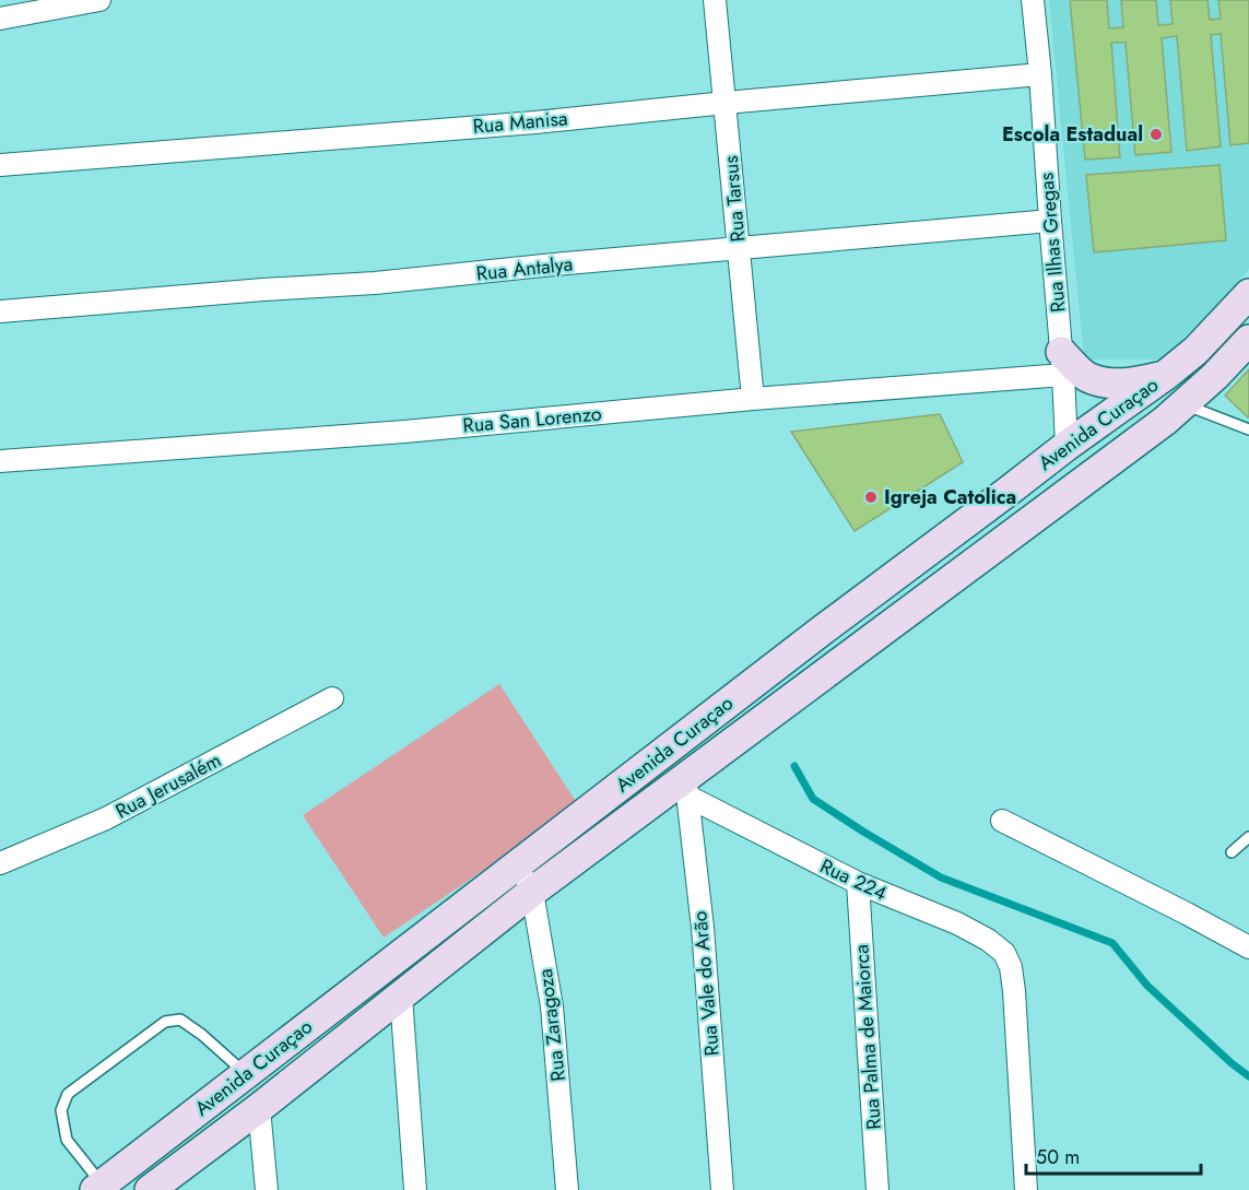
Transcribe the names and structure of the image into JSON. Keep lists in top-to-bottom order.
{
  "streets": {
    "main road": ["Avenida Curaçao"],
    "street": [
      "Rua Manisa",
      "Rua Tarsus",
      "Rua Ilhas Gregas",
      "Rua Antalya",
      "Rua San Lorenzo",
      "Rua Jerusalém",
      "Rua 224",
      "Rua Vale do Arão",
      "Rua Zaragoza",
      "Rua Palma de Maiorca"
    ]
  },
  "crossings": [
    ["Rua Manisa", "Rua Tarsus"],
    ["Rua Manisa", "Rua Ilhas Gregas"],
    ["Rua Tarsus", "Rua Antalya"],
    ["Rua Tarsus", "Rua San Lorenzo"],
    ["Rua Ilhas Gregas", "Rua Antalya"],
    ["Rua Ilhas Gregas", "Rua San Lorenzo"],
    ["Rua Ilhas Gregas", "Avenida Curaçao"],
    ["Avenida Curaçao", "Rua 224"],
    ["Avenida Curaçao", "Rua Vale do Arão"],
    ["Avenida Curaçao", "Rua Zaragoza"],
    ["Rua 224", "Rua Vale do Arão"],
    ["Rua 224", "Rua Palma de Maiorca"]
  ],
  "places": ["Escola Estadual", "Igreja Catolica"],
  "scale_bar": "50 m"
}
